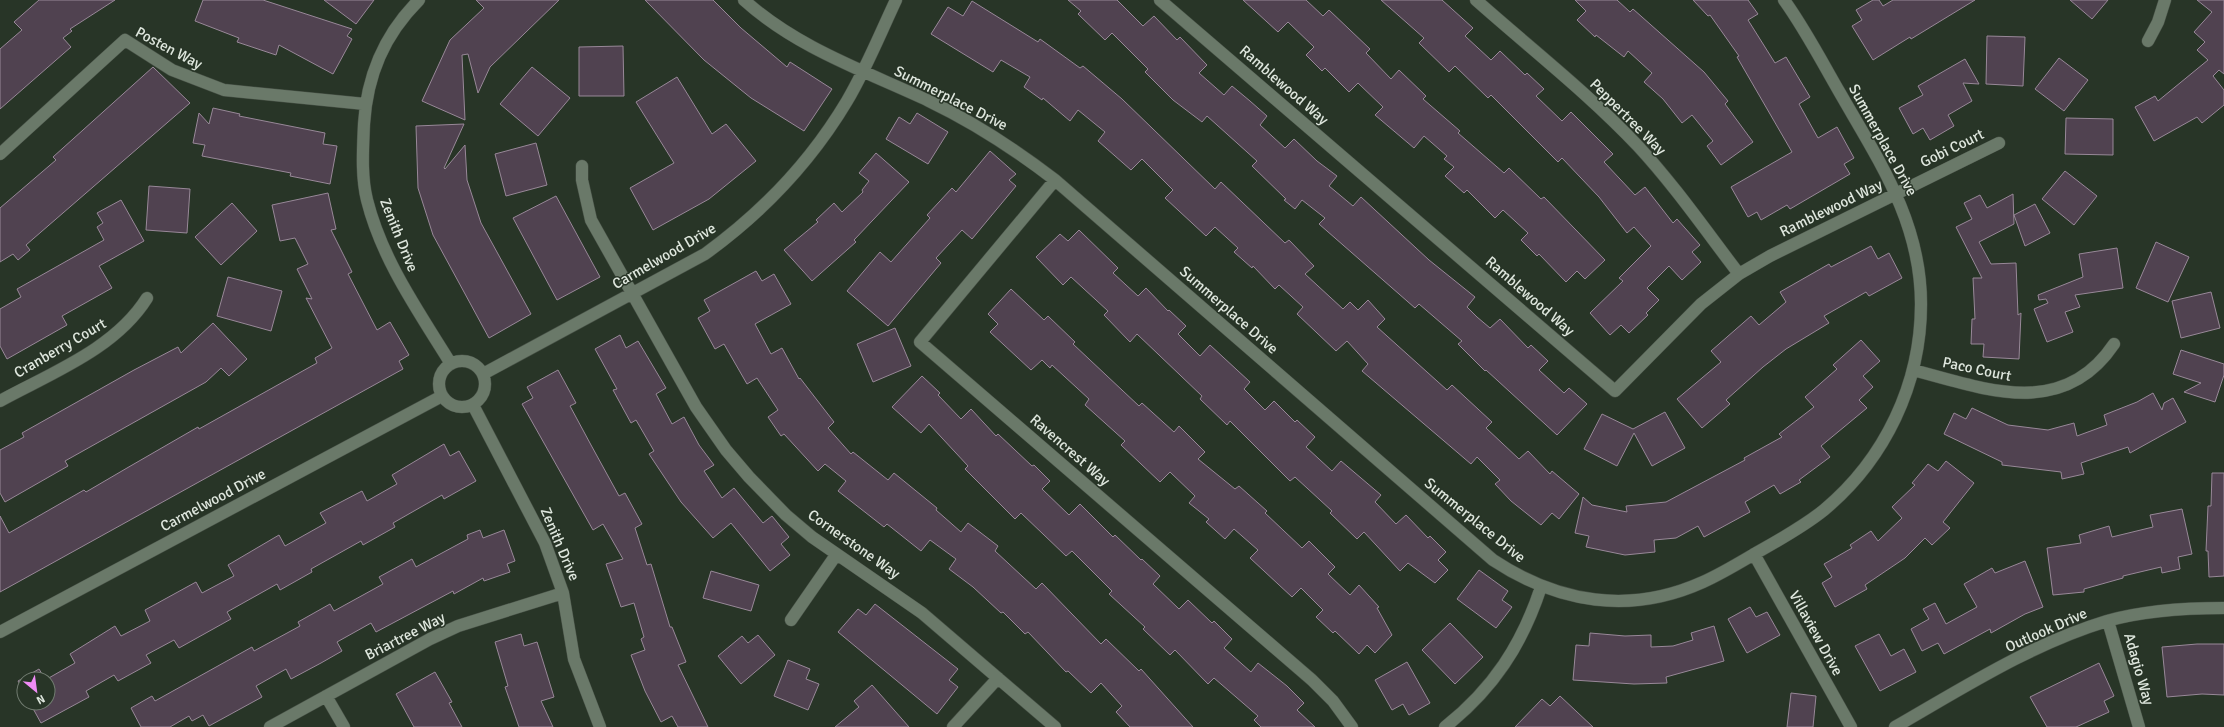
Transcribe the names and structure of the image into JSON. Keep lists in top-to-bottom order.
{
  "streets": {
    "street": [
      "Posten Way",
      "Ramblewood Way",
      "Summerplace Drive",
      "Peppertree Way",
      "Gobi Court",
      "Zenith Drive",
      "Carmelwood Drive",
      "Cranberry Court",
      "Paco Court",
      "Ravencrest Way",
      "Cornerstone Way",
      "Outlook Drive",
      "Villaview Drive",
      "Briartree Way",
      "Adagio Way"
    ]
  },
  "crossings": [
    ["Posten Way", "Zenith Drive"],
    ["Ramblewood Way", "Summerplace Drive"],
    ["Ramblewood Way", "Peppertree Way"],
    ["Ramblewood Way", "Gobi Court"],
    ["Summerplace Drive", "Gobi Court"],
    ["Summerplace Drive", "Carmelwood Drive"],
    ["Summerplace Drive", "Paco Court"],
    ["Summerplace Drive", "Ravencrest Way"],
    ["Summerplace Drive", "Villaview Drive"],
    ["Zenith Drive", "Carmelwood Drive"],
    ["Zenith Drive", "Briartree Way"],
    ["Carmelwood Drive", "Cornerstone Way"],
    ["Outlook Drive", "Adagio Way"]
  ],
  "north": "bottom right"
}
